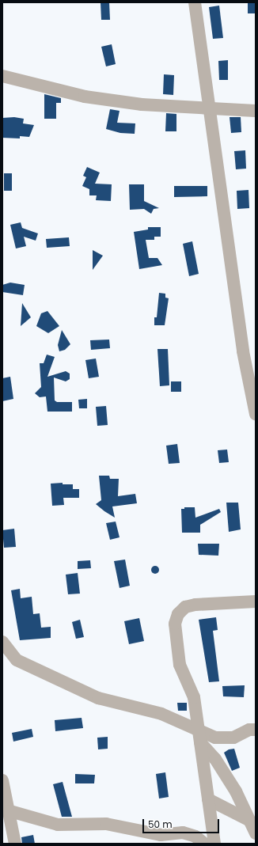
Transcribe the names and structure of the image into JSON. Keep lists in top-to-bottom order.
{
  "scale_bar": "50 m"
}
